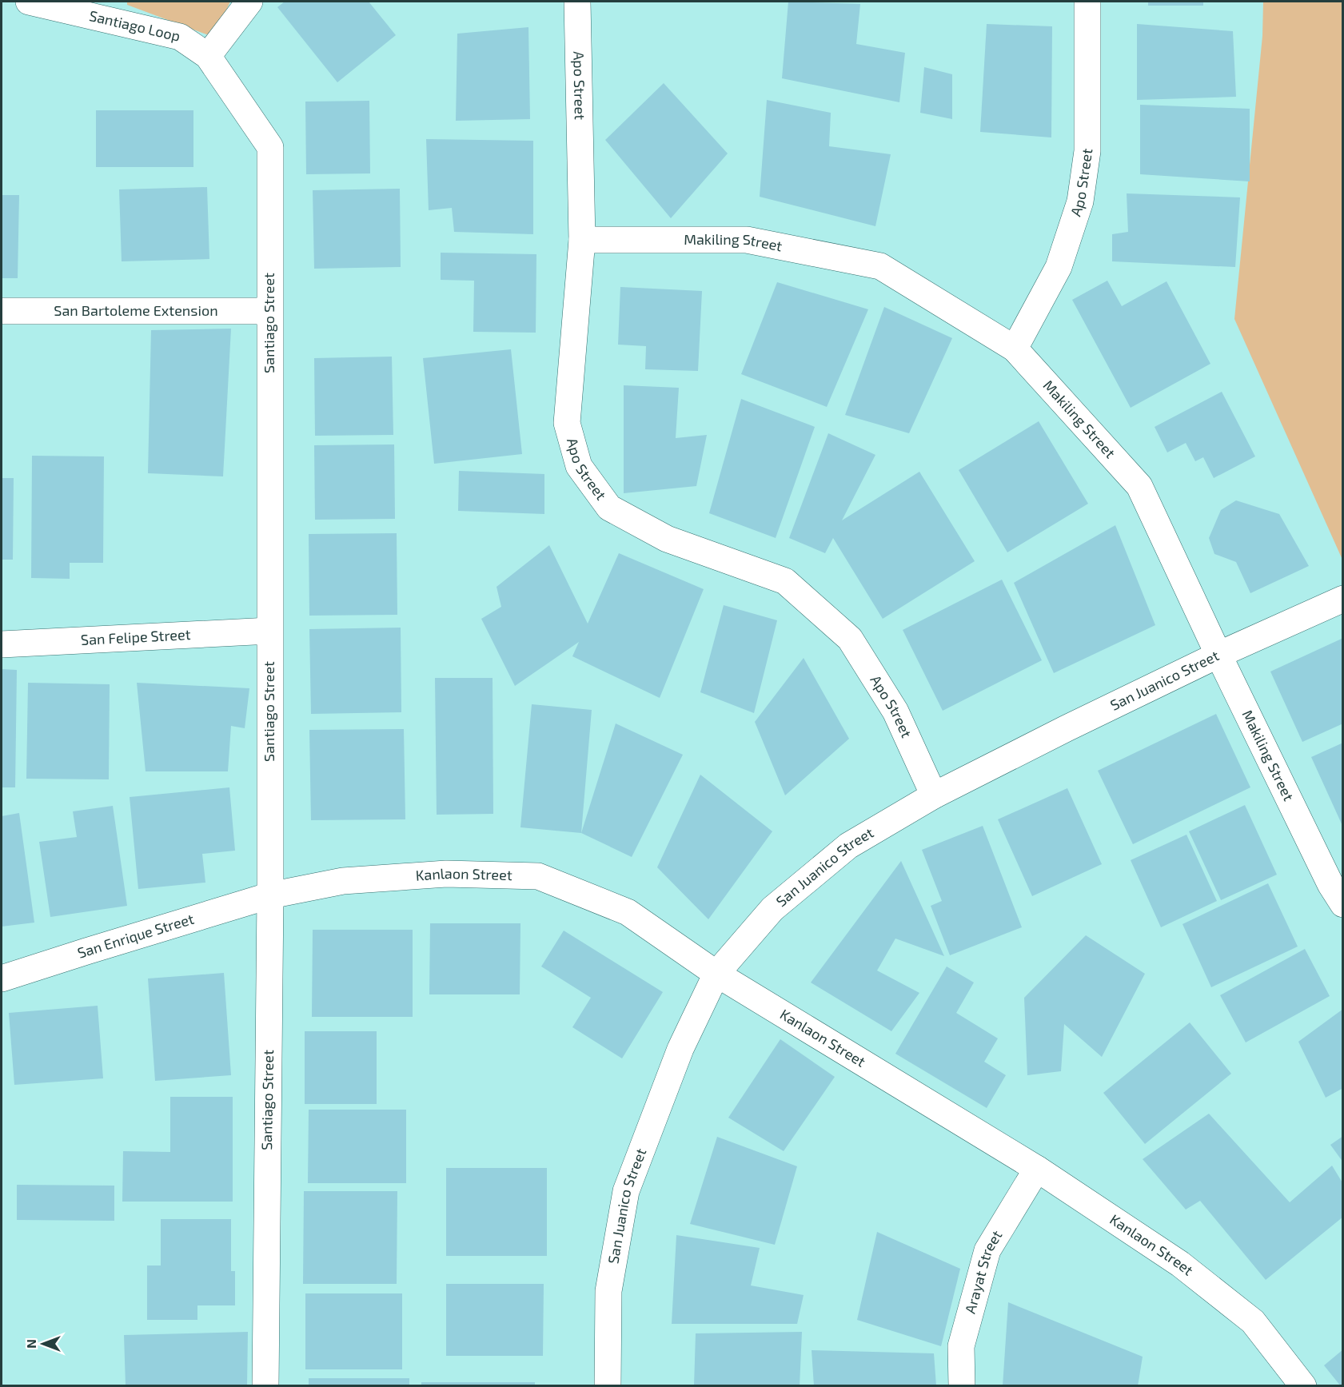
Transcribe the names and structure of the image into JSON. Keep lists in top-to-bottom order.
{
  "streets": {
    "street": [
      "Santiago Loop",
      "Apo Street",
      "Makiling Street",
      "San Bartoleme Extension",
      "Santiago Street",
      "San Felipe Street",
      "San Juanico Street",
      "Kanlaon Street",
      "San Enrique Street",
      "Arayat Street"
    ]
  },
  "crossings": [
    ["Santiago Loop", "Santiago Street"],
    ["Apo Street", "Makiling Street"],
    ["Apo Street", "San Juanico Street"],
    ["Makiling Street", "San Juanico Street"],
    ["San Bartoleme Extension", "Santiago Street"],
    ["Santiago Street", "San Felipe Street"],
    ["Santiago Street", "Kanlaon Street"],
    ["Santiago Street", "San Enrique Street"],
    ["San Juanico Street", "Kanlaon Street"],
    ["Kanlaon Street", "San Enrique Street"],
    ["Kanlaon Street", "Arayat Street"]
  ],
  "north": "left"
}
